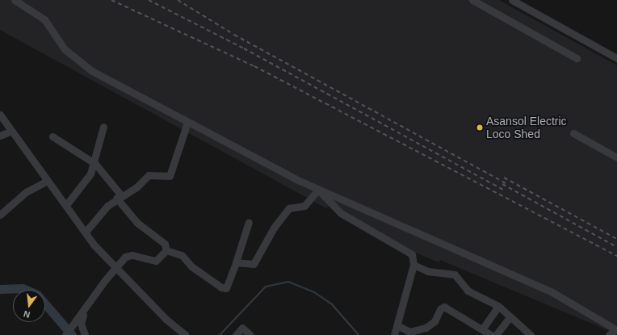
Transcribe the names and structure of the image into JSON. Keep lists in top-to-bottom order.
{
  "places": ["Asansol Electric Loco Shed"],
  "north": "bottom"
}
